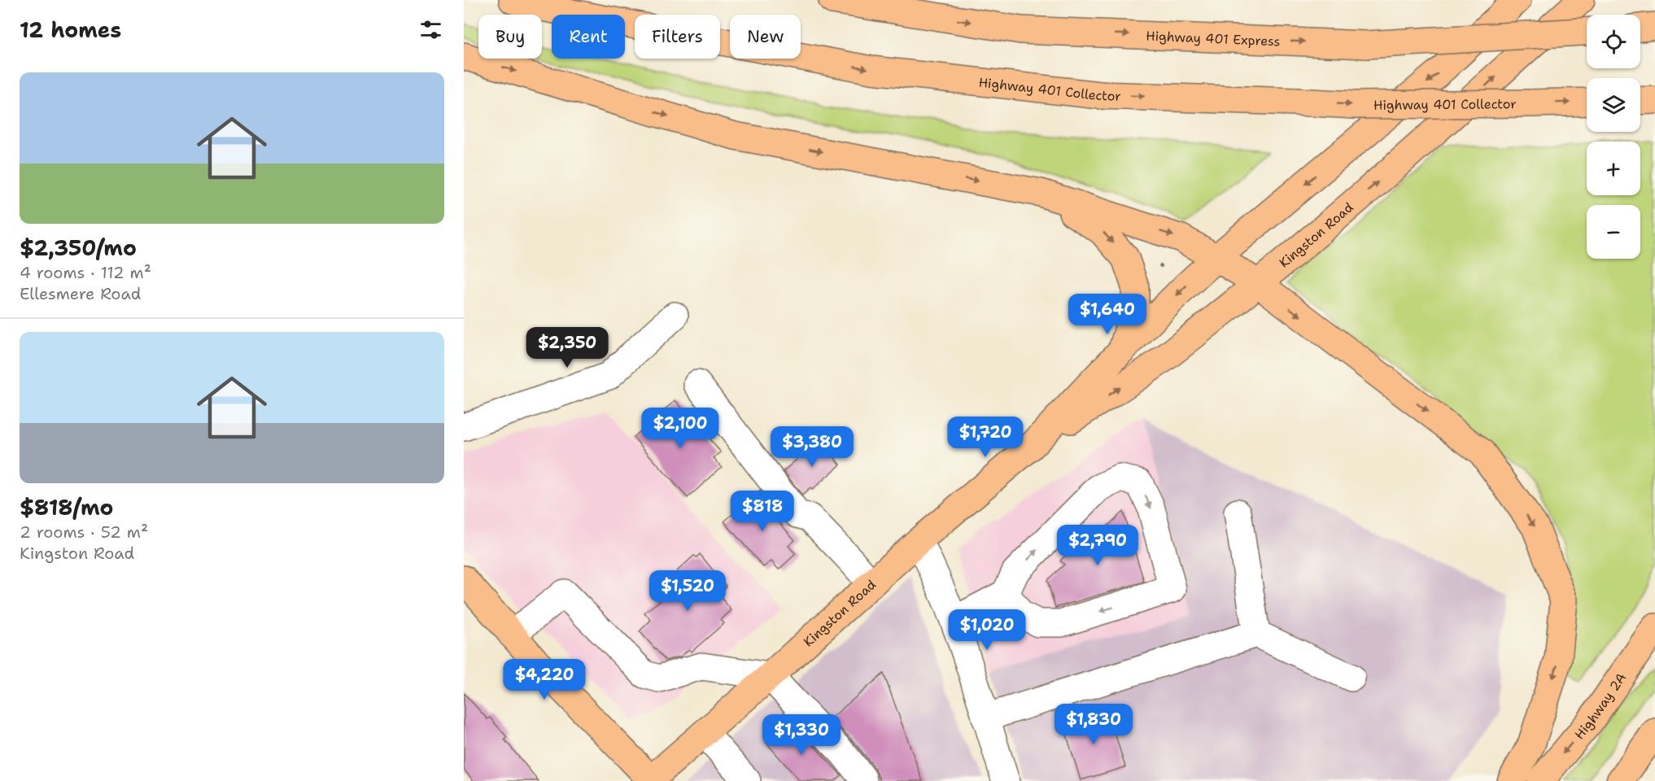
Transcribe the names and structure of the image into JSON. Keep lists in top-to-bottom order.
{
  "streets": {
    "main road": [
      "Highway 401 Express",
      "Highway 401 Collector",
      "Kingston Road",
      "Highway 2A"
    ]
  },
  "page": {
    "heading": "12 homes",
    "map_buttons": ["+", "−"],
    "chip": [
      "Buy",
      "Rent",
      "Filters",
      "New"
    ],
    "list": [
      {
        "name": "$2,350/mo",
        "note": "4 rooms · 112 m² · Ellesmere Road"
      },
      {
        "name": "$818/mo",
        "note": "2 rooms · 52 m² · Kingston Road"
      }
    ],
    "price": [
      "$1,640",
      "$2,350",
      "$2,100",
      "$1,720",
      "$3,380",
      "$818",
      "$2,790",
      "$1,520",
      "$1,020",
      "$4,220",
      "$1,830",
      "$1,330"
    ]
  }
}
